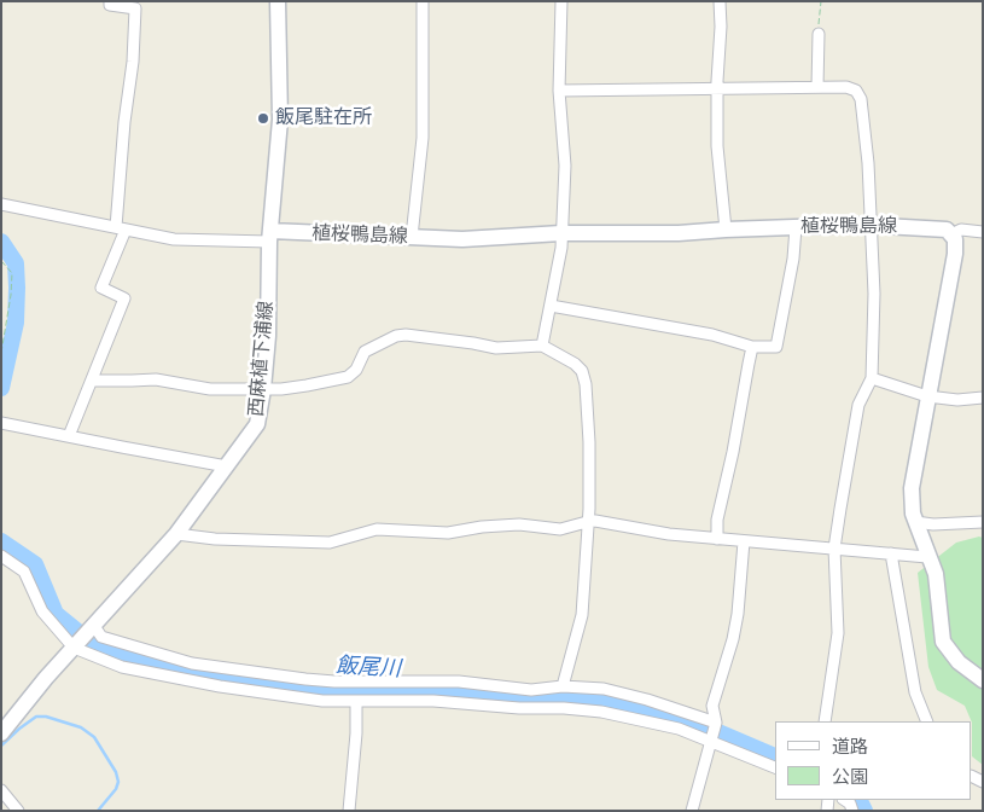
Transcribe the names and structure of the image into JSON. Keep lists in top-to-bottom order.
{
  "streets": {
    "main road": ["植桜鴨島線", "西麻植下浦線"]
  },
  "crossings": [
    ["植桜鴨島線", "西麻植下浦線"]
  ],
  "water": ["飯尾川"],
  "places": ["飯尾駐在所"],
  "legend": ["道路", "公園"]
}
